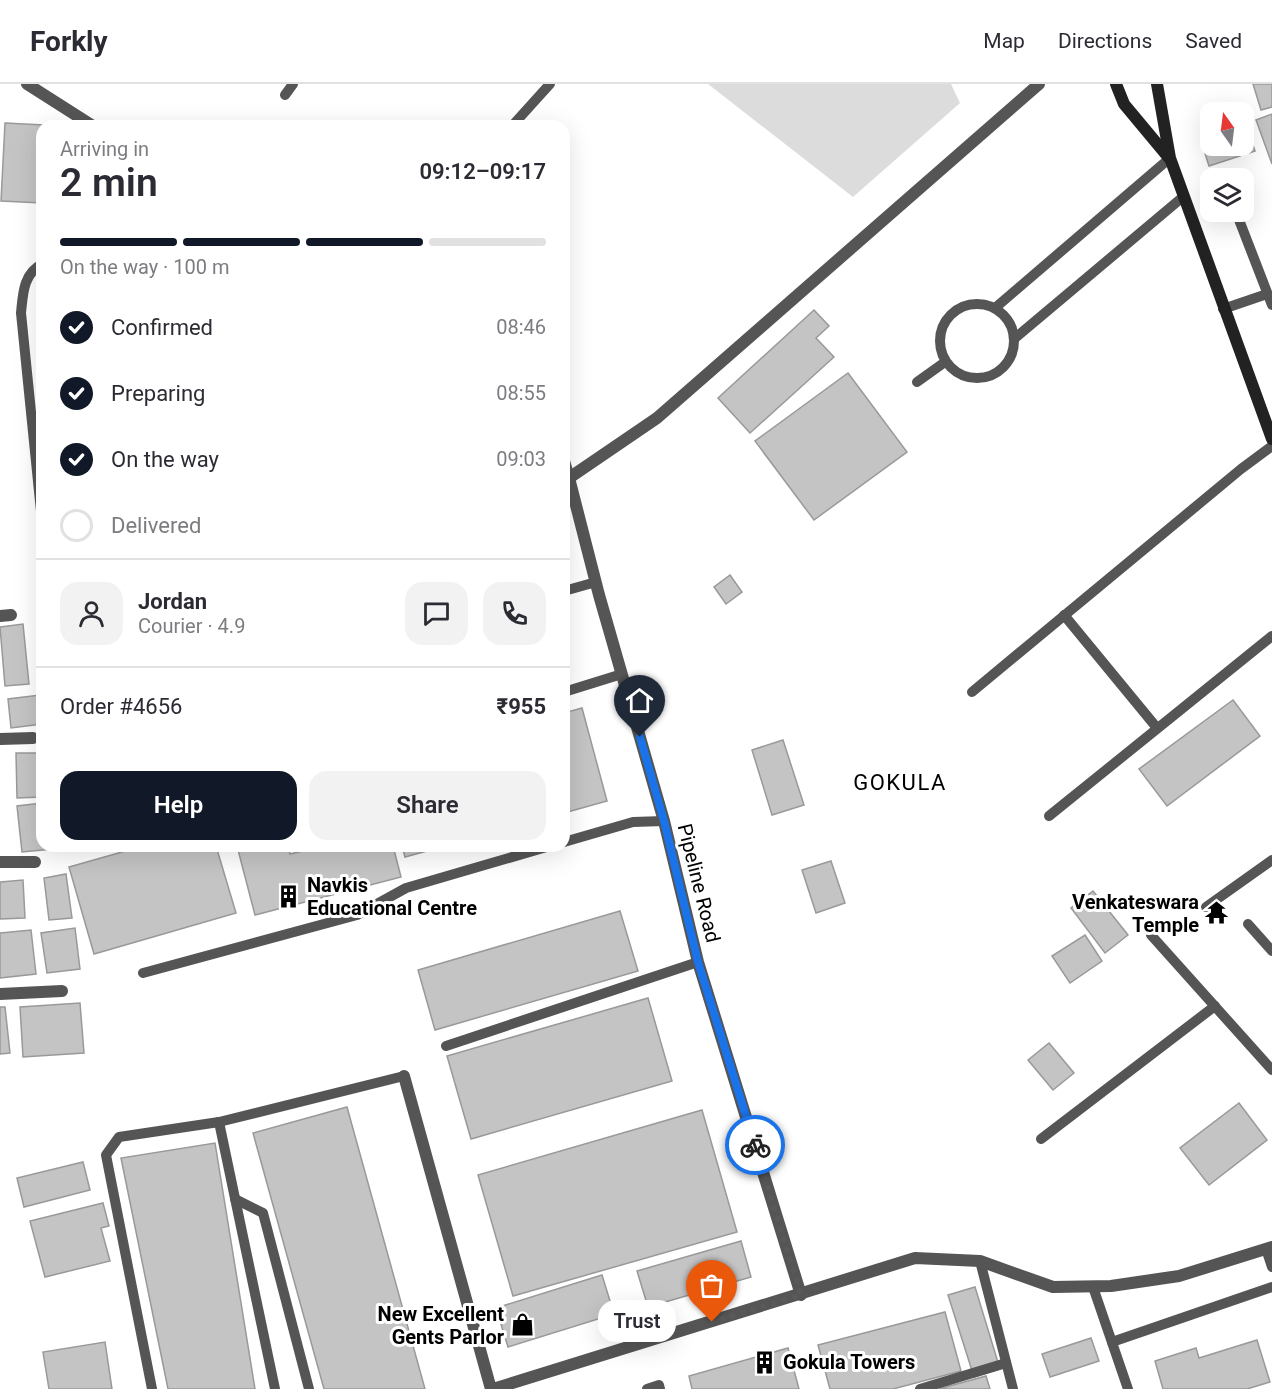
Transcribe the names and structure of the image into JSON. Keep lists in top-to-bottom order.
{
  "streets": {
    "street": ["Pipeline Road"]
  },
  "districts": ["GOKULA"],
  "places": {
    "building": ["Navkis Educational Centre", "Gokula Towers"],
    "temple": ["Venkateswara Temple"],
    "other": ["Trust"],
    "shop": ["New Excellent Gents Parlor"]
  },
  "north": "top",
  "page": {
    "header": "Forkly",
    "nav": ["Map", "Directions", "Saved"],
    "heading": ["2 min", "Arriving in", "09:12–09:17"],
    "panel": [
      "Jordan",
      "Courier · 4.9",
      "Order #4656",
      "₹955"
    ],
    "bar": "On the way · 100 m",
    "list": [
      ["Confirmed", "08:46"],
      ["Preparing", "08:55"],
      ["On the way", "09:03"],
      "Delivered"
    ],
    "buttons": ["Help", "Share"],
    "bubble": "Trust"
  }
}
